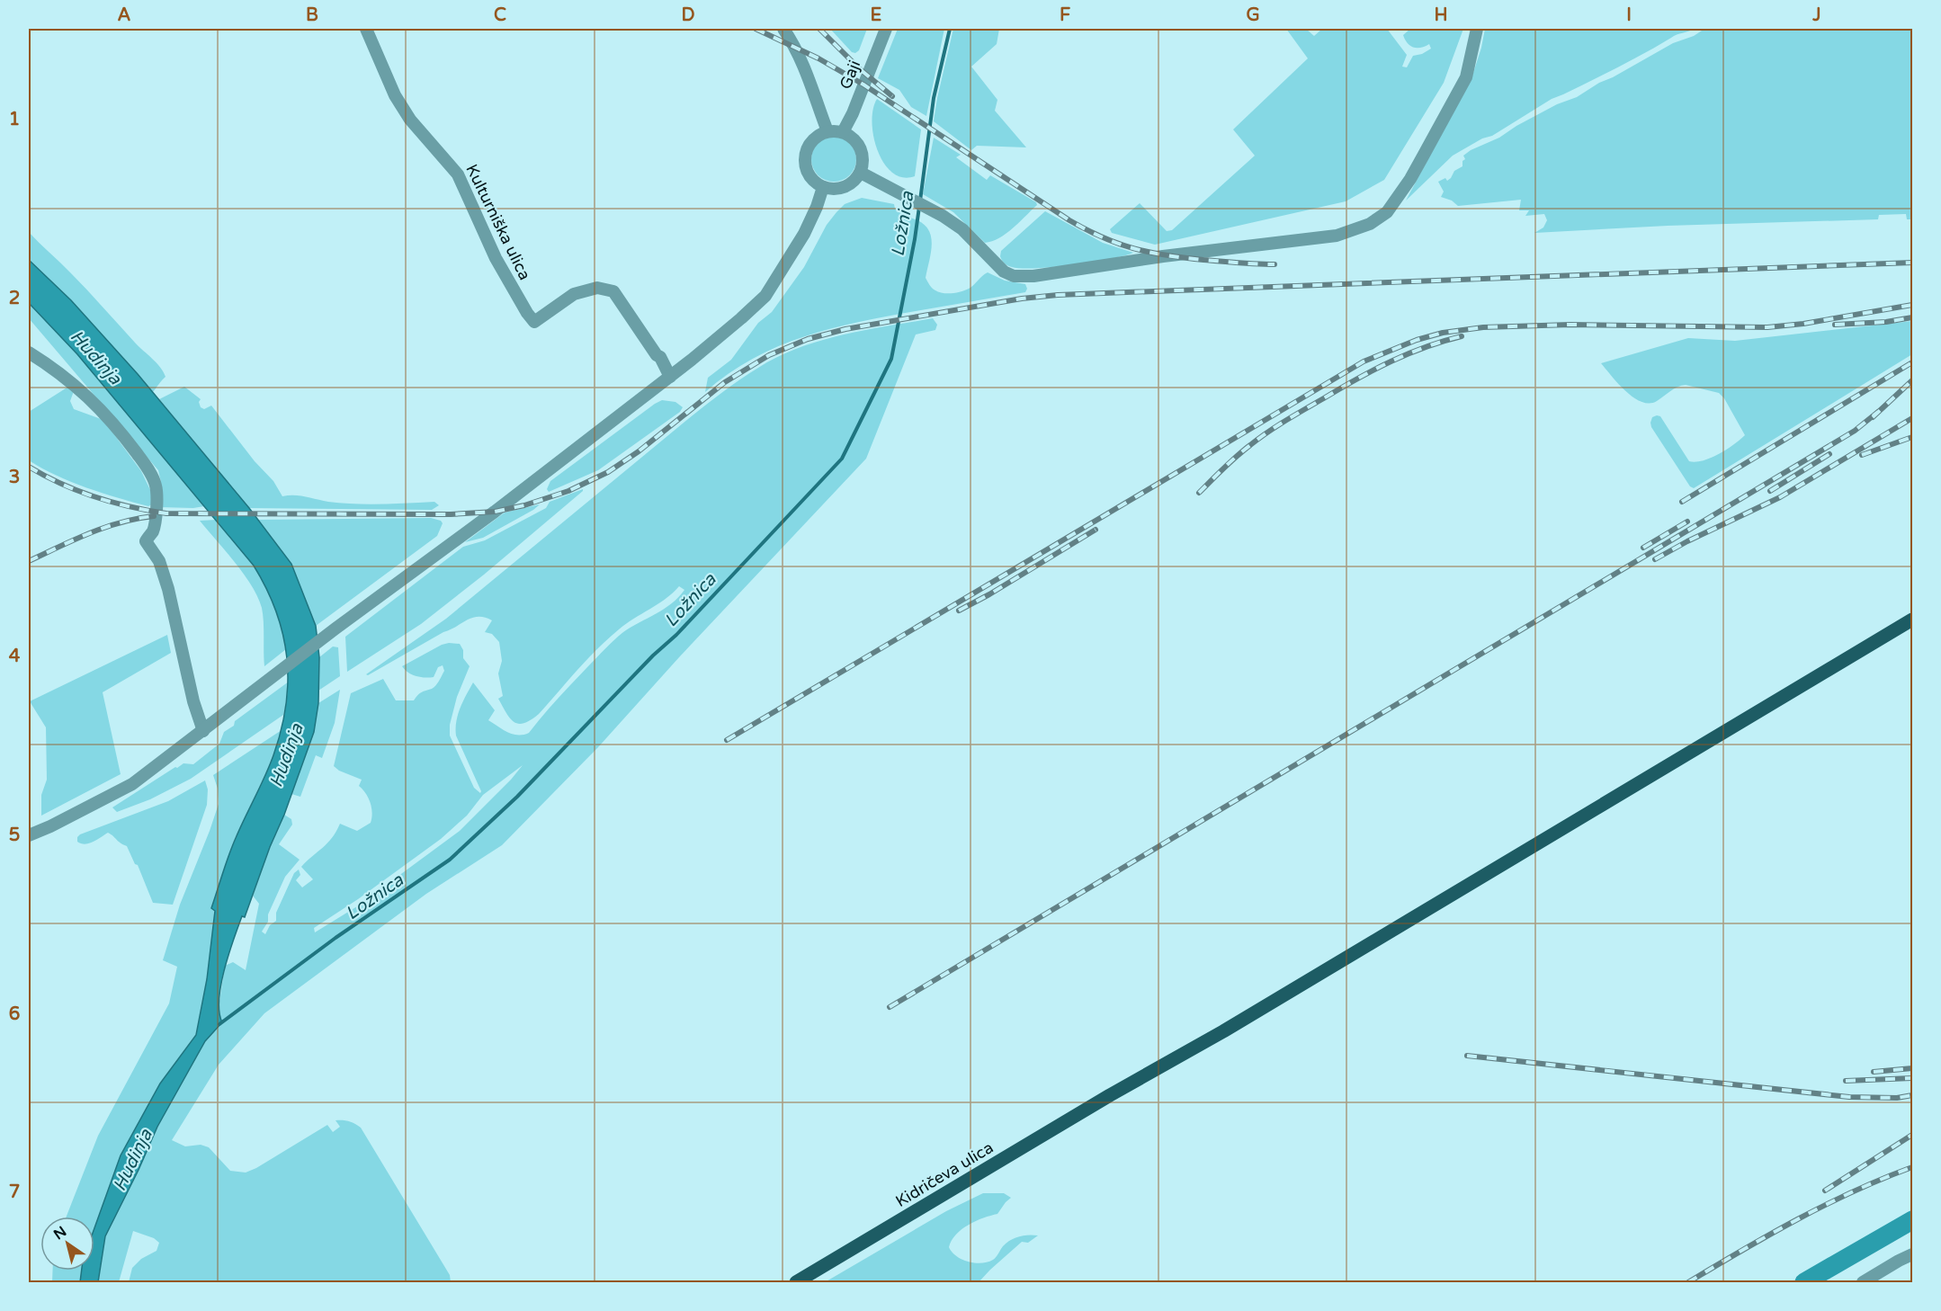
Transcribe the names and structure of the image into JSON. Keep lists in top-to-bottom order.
{
  "streets": {
    "main road": ["Kidričeva ulica"],
    "street": ["Gaji", "Kulturniška ulica"]
  },
  "water": ["Ložnica", "Hudinja"],
  "north": "top left",
  "grid": {
    "columns": [
      "A",
      "B",
      "C",
      "D",
      "E",
      "F",
      "G",
      "H",
      "I",
      "J"
    ],
    "rows": [
      "1",
      "2",
      "3",
      "4",
      "5",
      "6",
      "7"
    ]
  }
}
